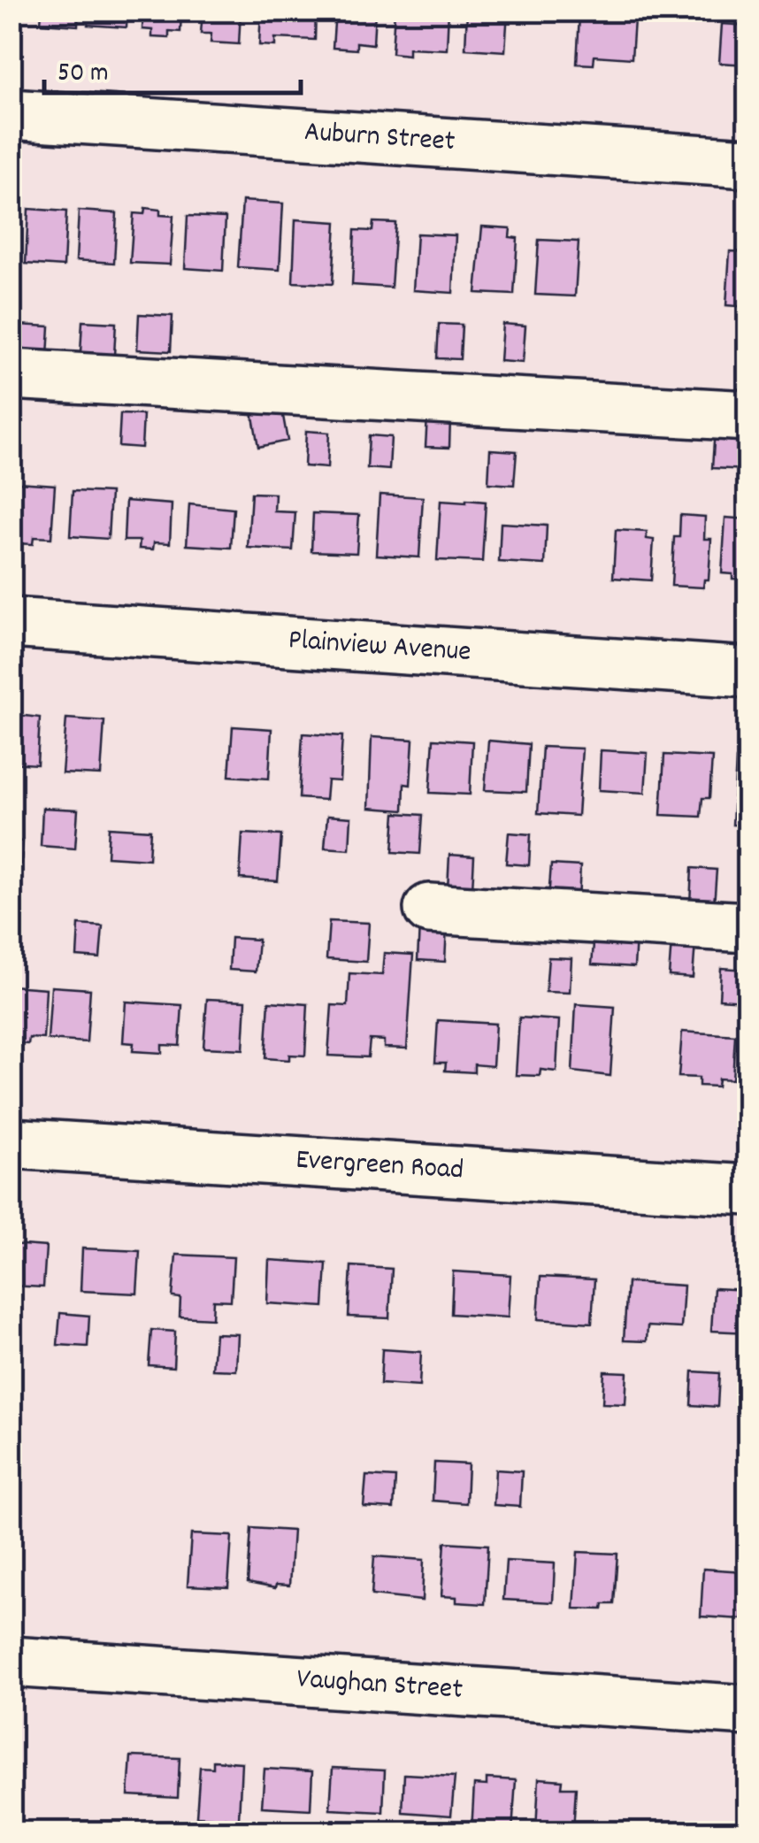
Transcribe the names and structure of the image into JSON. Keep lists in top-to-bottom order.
{
  "streets": {
    "street": [
      "Auburn Street",
      "Plainview Avenue",
      "Evergreen Road",
      "Vaughan Street"
    ]
  },
  "scale_bar": "50 m"
}
